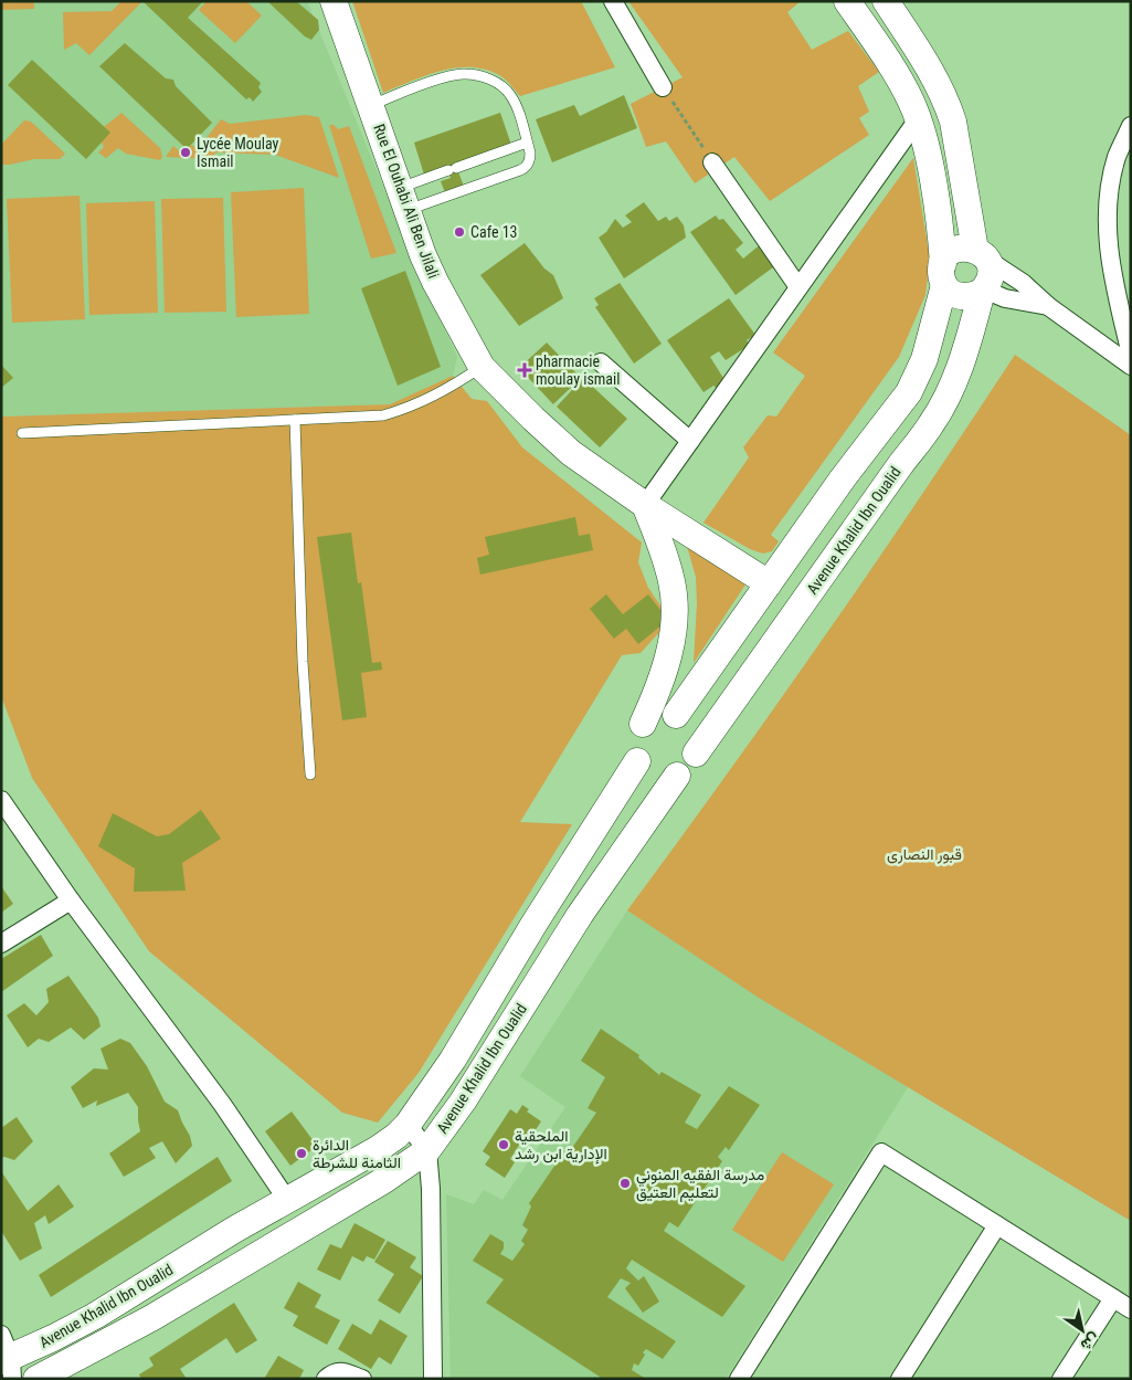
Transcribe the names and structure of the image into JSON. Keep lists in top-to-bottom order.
{
  "streets": {
    "main road": ["Rue El Ouhabi Ali Ben Jilali", "Avenue Khalid Ibn Oualid"]
  },
  "parks": ["قبور النصارى"],
  "places": {
    "other": [
      "Lycée Moulay Ismail",
      "Cafe 13",
      "الملحقية الإدارية ابن رشد",
      "الدائرة الثامنة للشرطة",
      "مدرسة الفقيه المنوني لتعليم العتيق"
    ],
    "health": ["pharmacie moulay ismail"]
  },
  "north": "bottom right"
}
